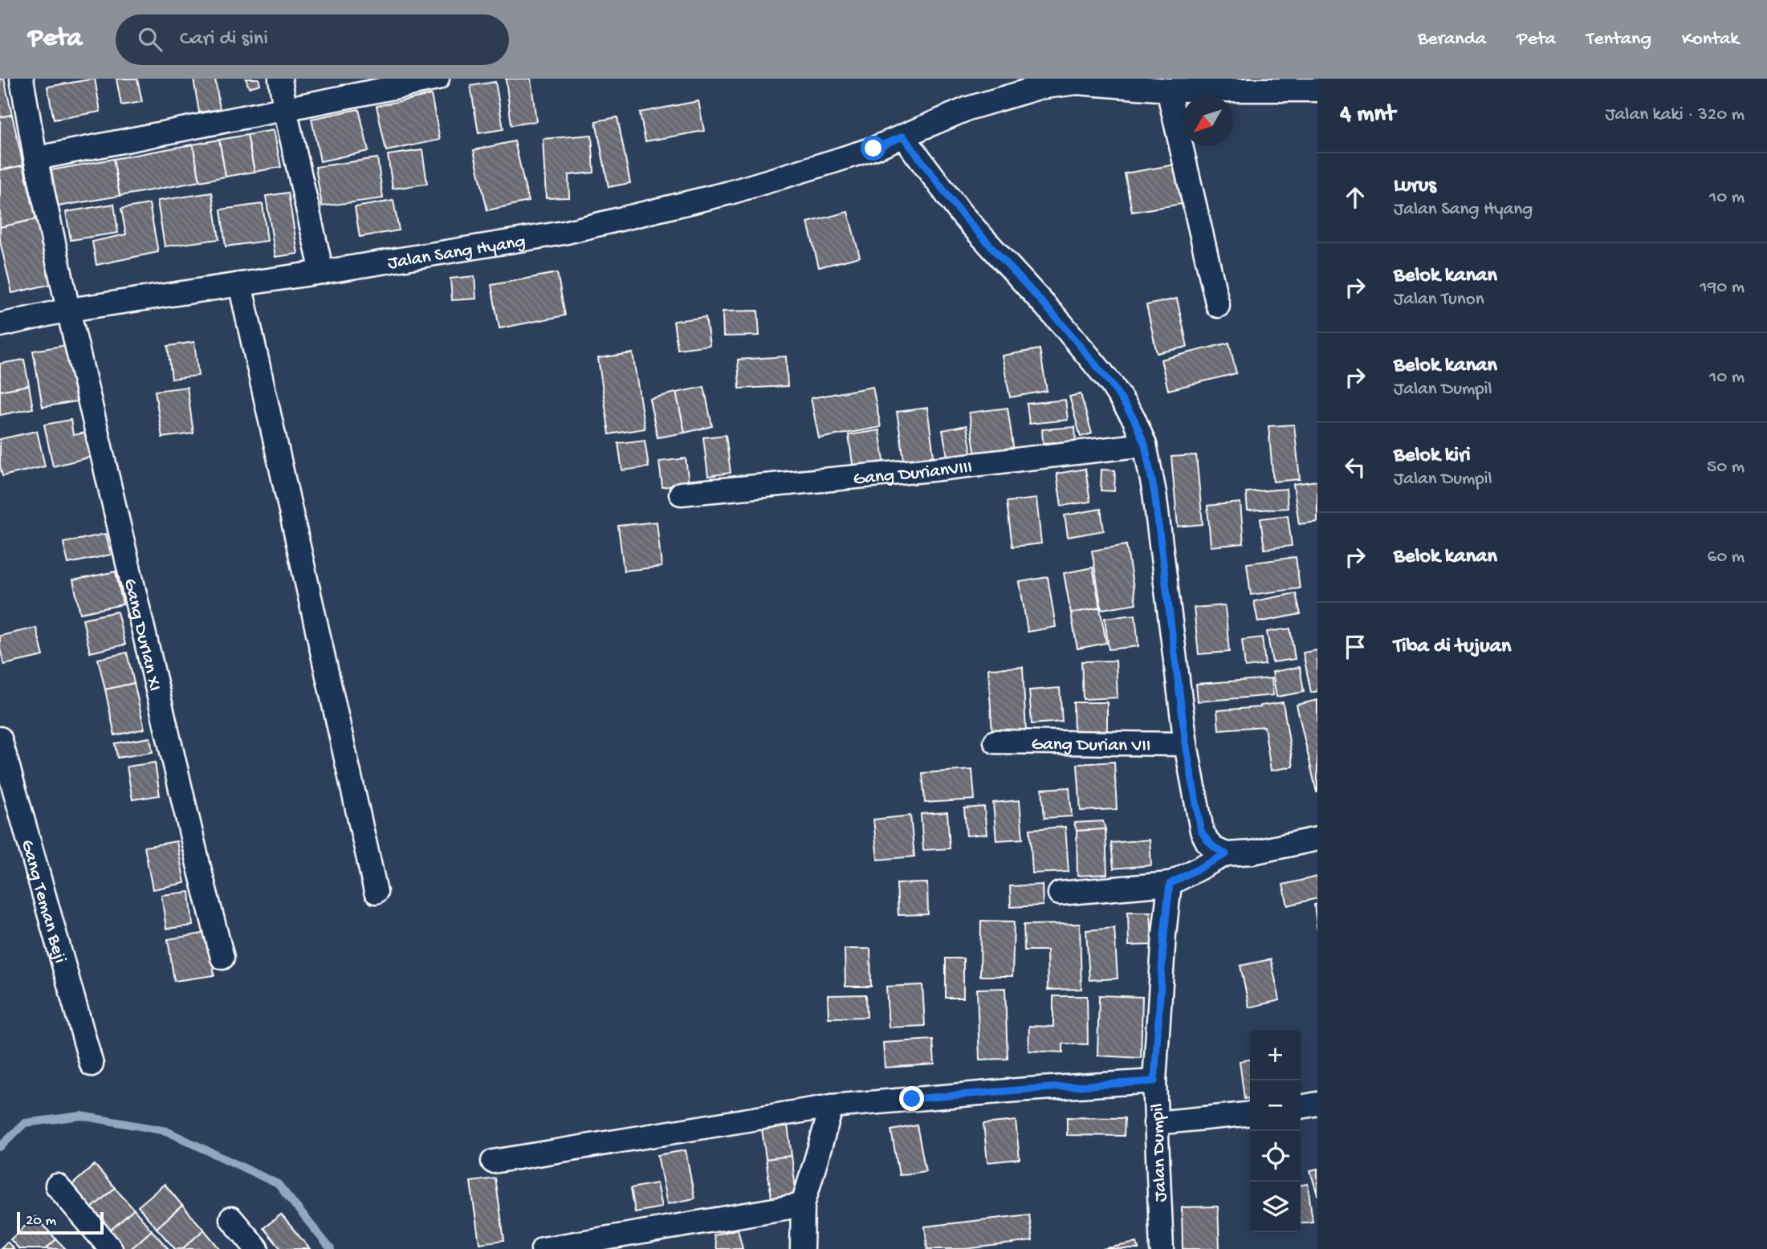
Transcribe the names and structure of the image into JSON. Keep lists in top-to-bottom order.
{
  "streets": {
    "street": [
      "Jalan Sang Hyang",
      "Gang DurianVIII",
      "Gang DurIan XI",
      "Gang Durian VII",
      "Gang Teman Beji",
      "Jalan Dumpil"
    ]
  },
  "crossings": [
    ["Jalan Sang Hyang", "Gang DurIan XI"]
  ],
  "scale_bar": "20 m",
  "north": "bottom left",
  "page": {
    "header": "Peta",
    "search": "Cari di sini",
    "nav": [
      "Beranda",
      "Peta",
      "Tentang",
      "Kontak"
    ],
    "heading": ["4 mnt", "Jalan kaki · 320 m"],
    "list": [
      ["Lurus", "Jalan Sang Hyang", "10 m"],
      ["Belok kanan", "Jalan Tunon", "190 m"],
      ["Belok kanan", "Jalan Dumpil", "10 m"],
      ["Belok kiri", "Jalan Dumpil", "50 m"],
      ["Belok kanan", "60 m"],
      "Tiba di tujuan"
    ],
    "map_buttons": ["+", "−"],
    "scale": "20 m"
  }
}
